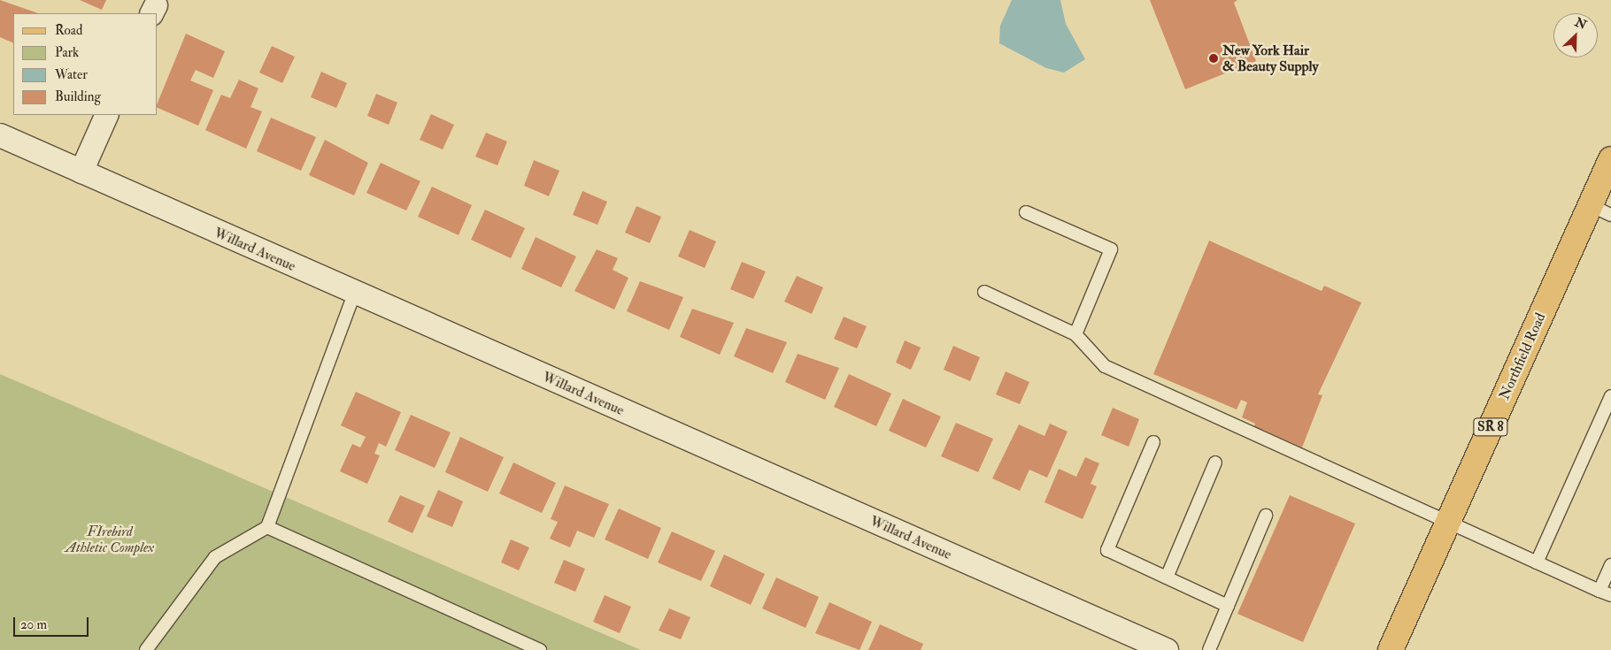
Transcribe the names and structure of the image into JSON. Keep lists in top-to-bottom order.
{
  "streets": {
    "main road": ["Northfield Road", "SR 8"],
    "street": ["Willard Avenue"]
  },
  "parks": ["FIrebird Athletic Complex"],
  "places": ["New York Hair & Beauty Supply"],
  "legend": [
    "Road",
    "Park",
    "Water",
    "Building"
  ],
  "scale_bar": "20 m",
  "north": "top right"
}
